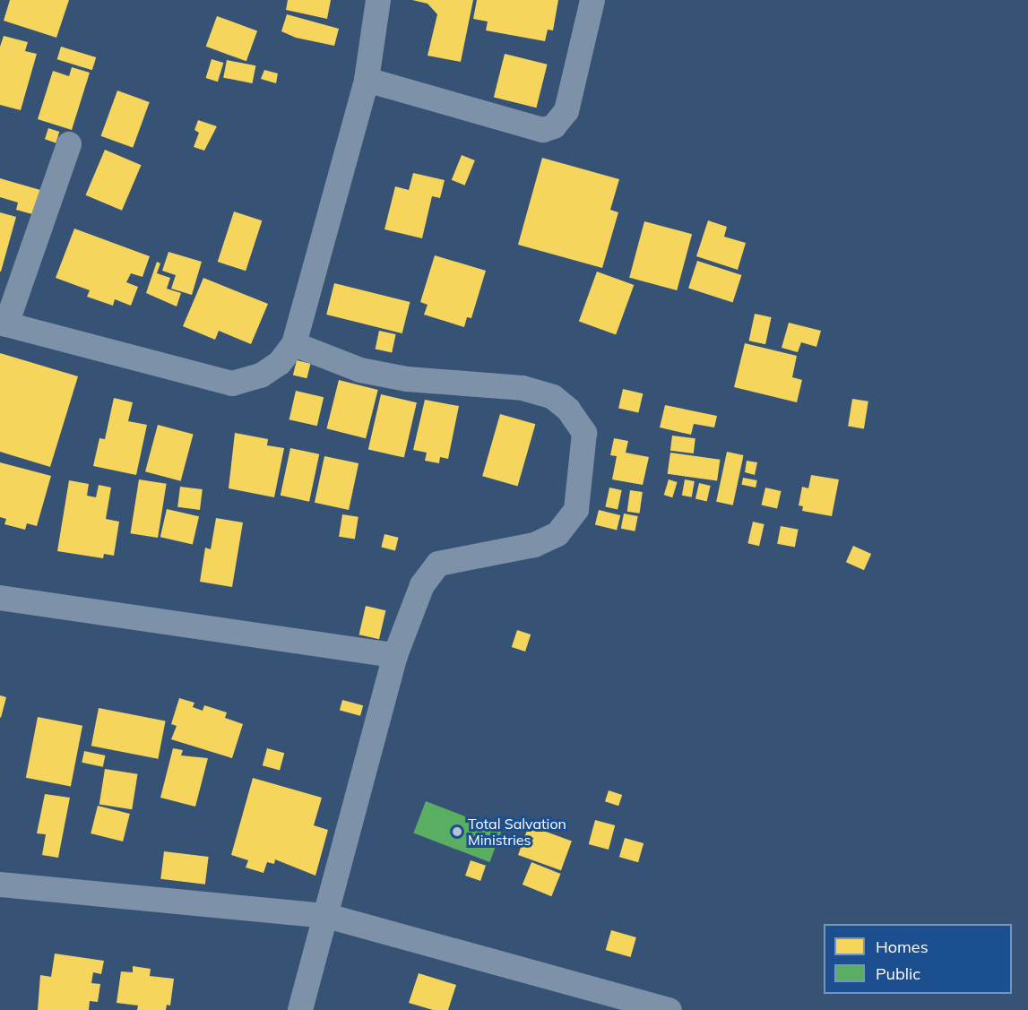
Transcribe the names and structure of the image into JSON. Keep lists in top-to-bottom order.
{
  "places": ["Total Salvation Ministries"],
  "legend": ["Homes", "Public"]
}
